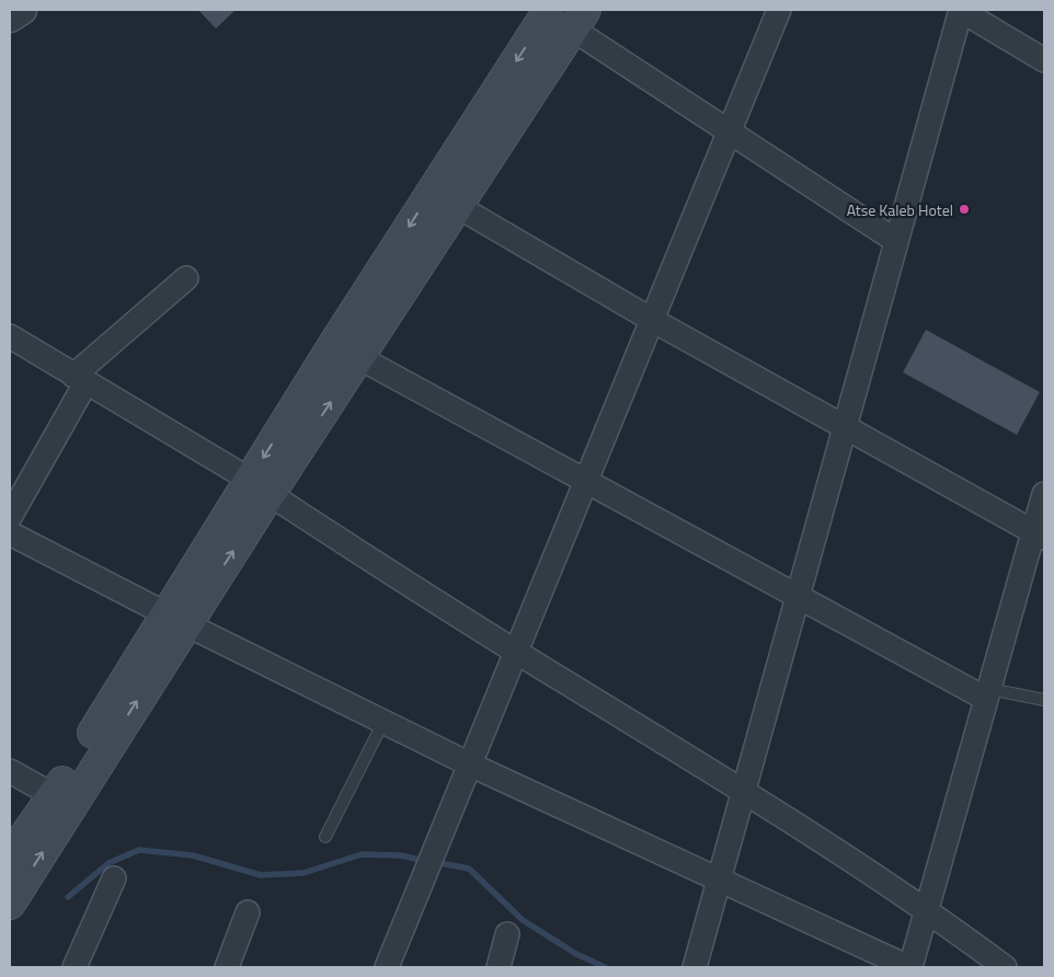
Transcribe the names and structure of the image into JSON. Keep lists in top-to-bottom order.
{
  "places": ["Atse Kaleb Hotel"]
}
